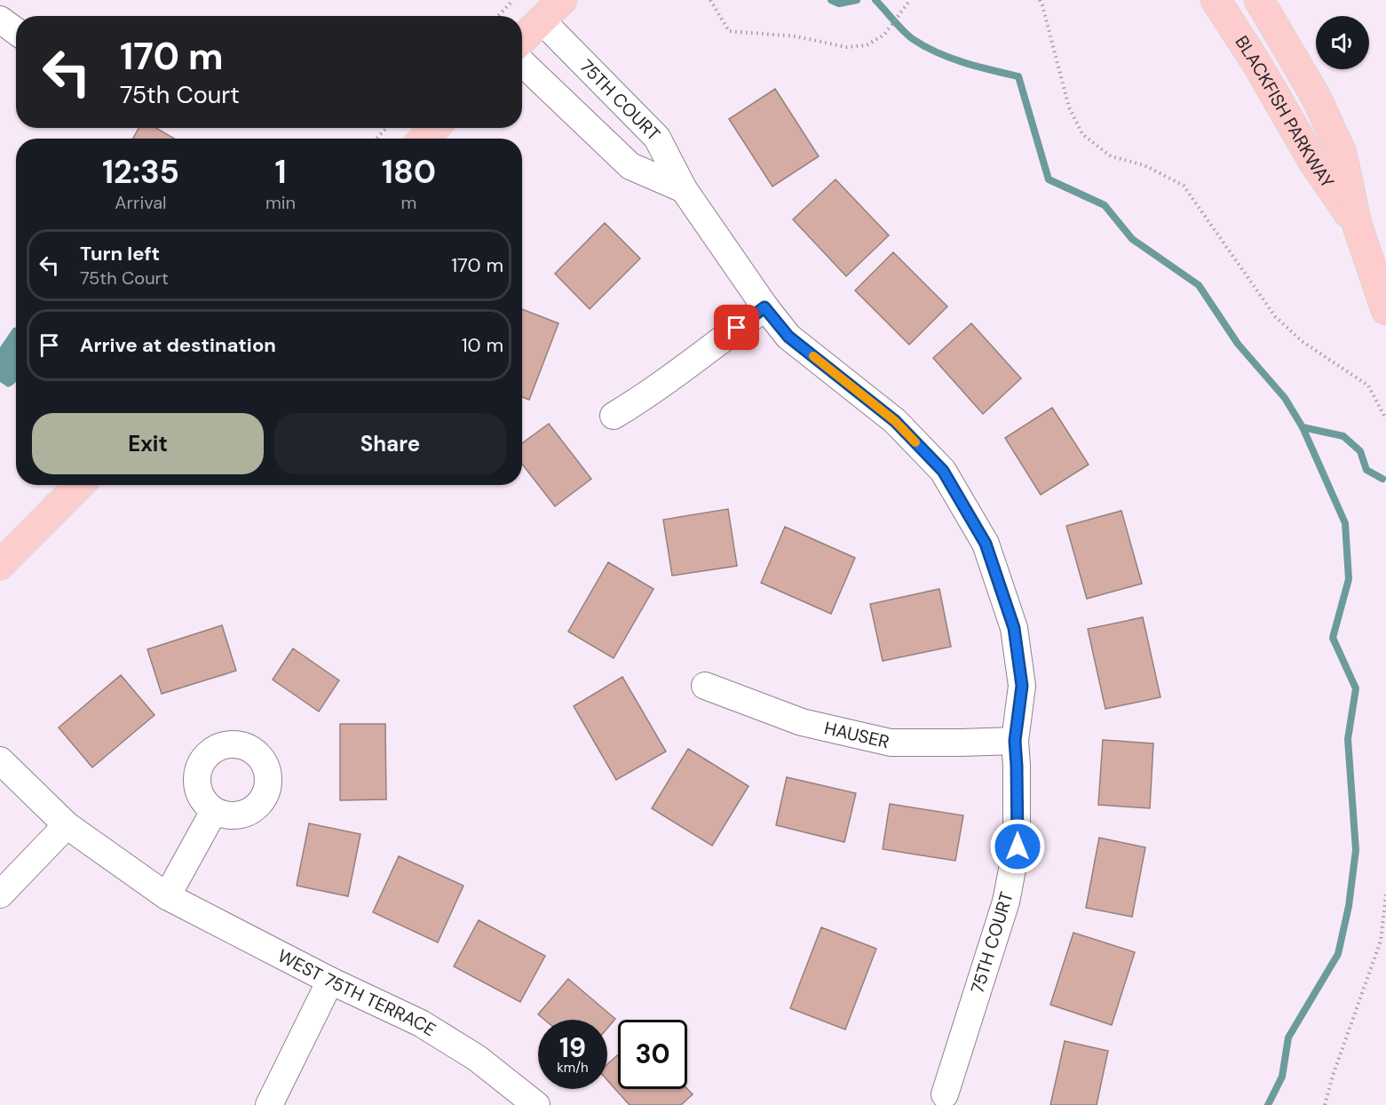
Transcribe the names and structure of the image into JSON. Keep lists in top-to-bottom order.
{
  "streets": {
    "main road": ["BLACKFISH PARKWAY"],
    "street": ["75TH COURT", "HAUSER", "WEST 75TH TERRACE"]
  },
  "crossings": [
    ["75TH COURT", "HAUSER"]
  ],
  "page": {
    "turn": ["170 m", "75th Court"],
    "eta": [
      "12:35",
      "Arrival",
      "1",
      "min",
      "180",
      "m"
    ],
    "list": [
      {
        "name": "Turn left",
        "note": "75th Court",
        "value": "170 m"
      },
      {
        "name": "Arrive at destination",
        "value": "10 m"
      }
    ],
    "buttons": ["Exit", "Share"],
    "speed": "19 km/h",
    "limit": "30"
  }
}
